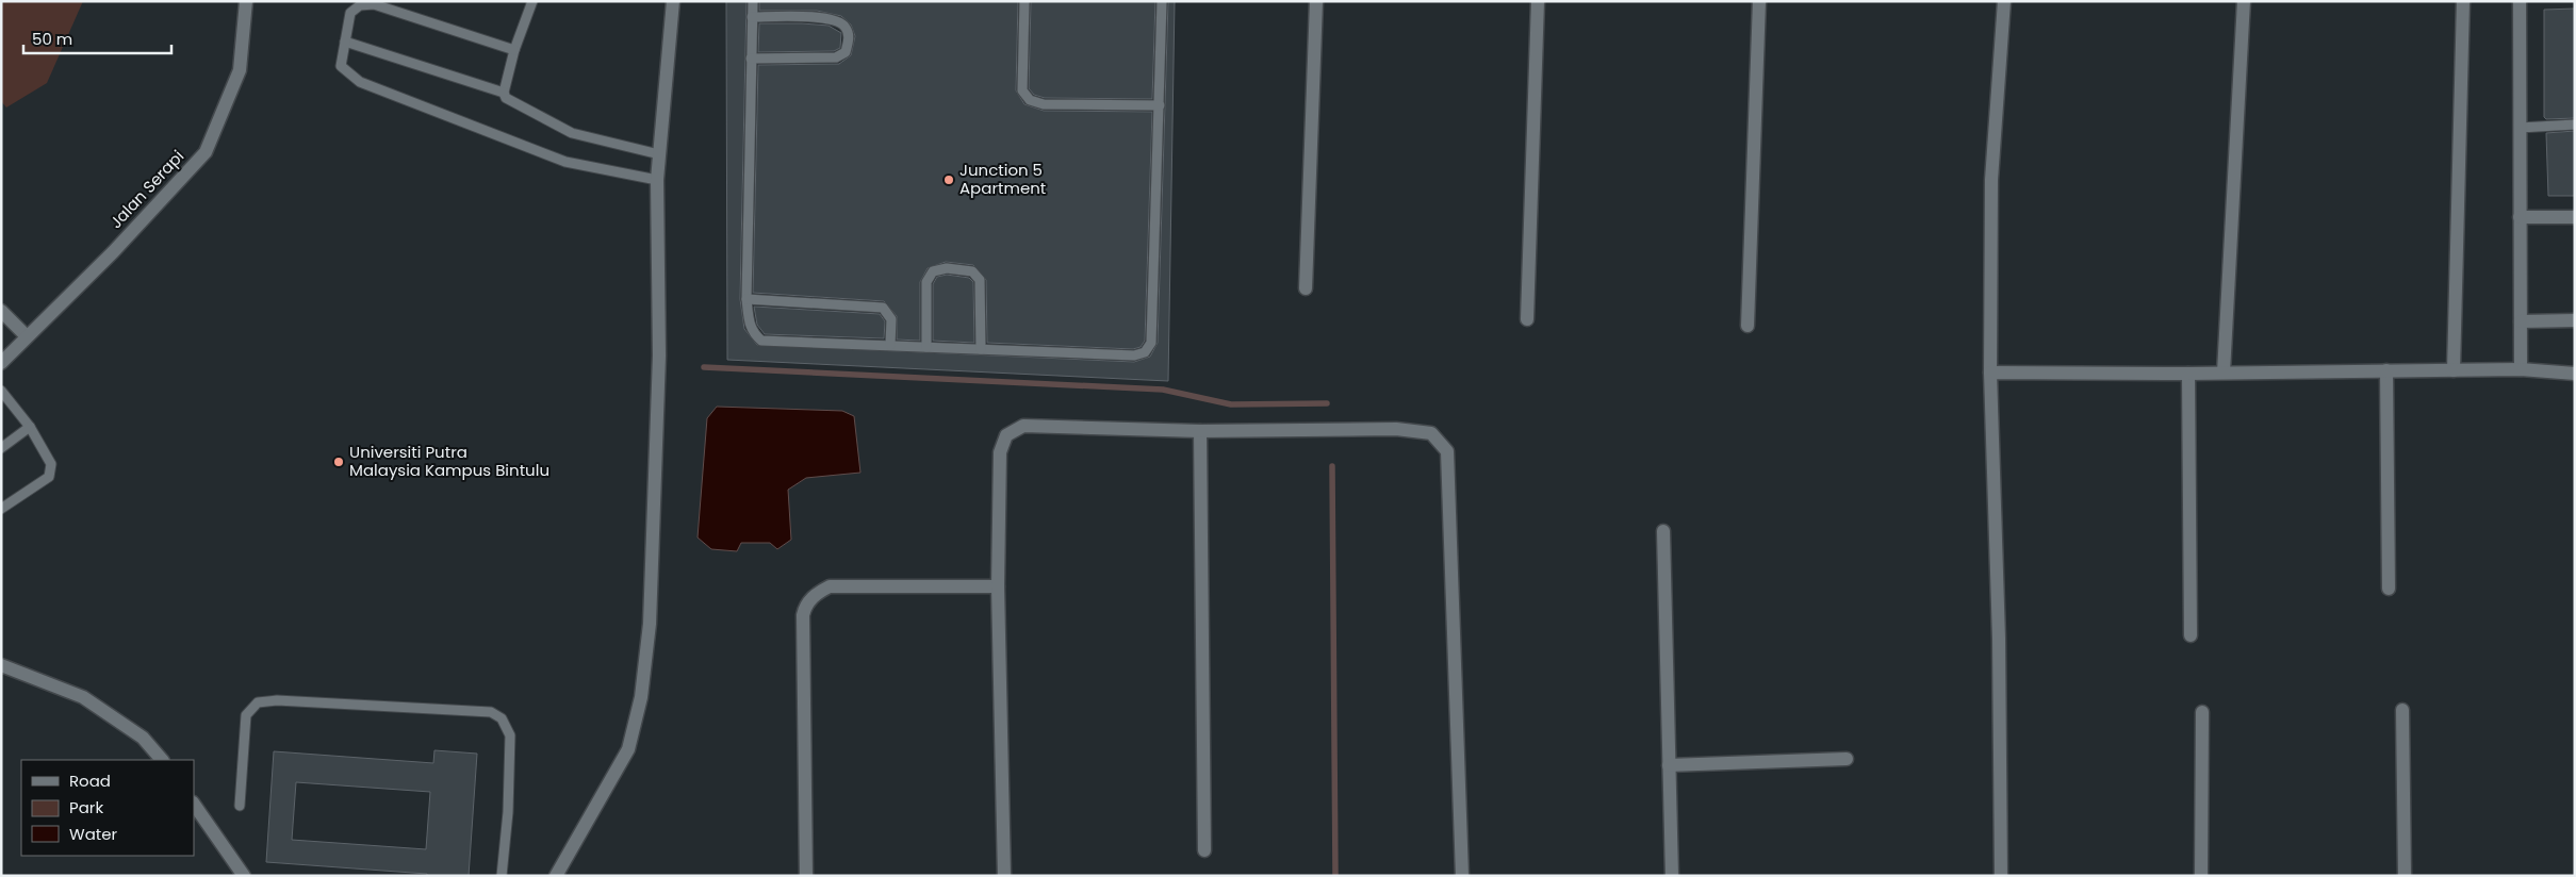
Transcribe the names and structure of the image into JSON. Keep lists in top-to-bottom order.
{
  "streets": {
    "street": ["Jalan Serapi"]
  },
  "places": ["Junction 5 Apartment", "Universiti Putra Malaysia Kampus Bintulu"],
  "legend": ["Road", "Park", "Water"],
  "scale_bar": "50 m"
}
